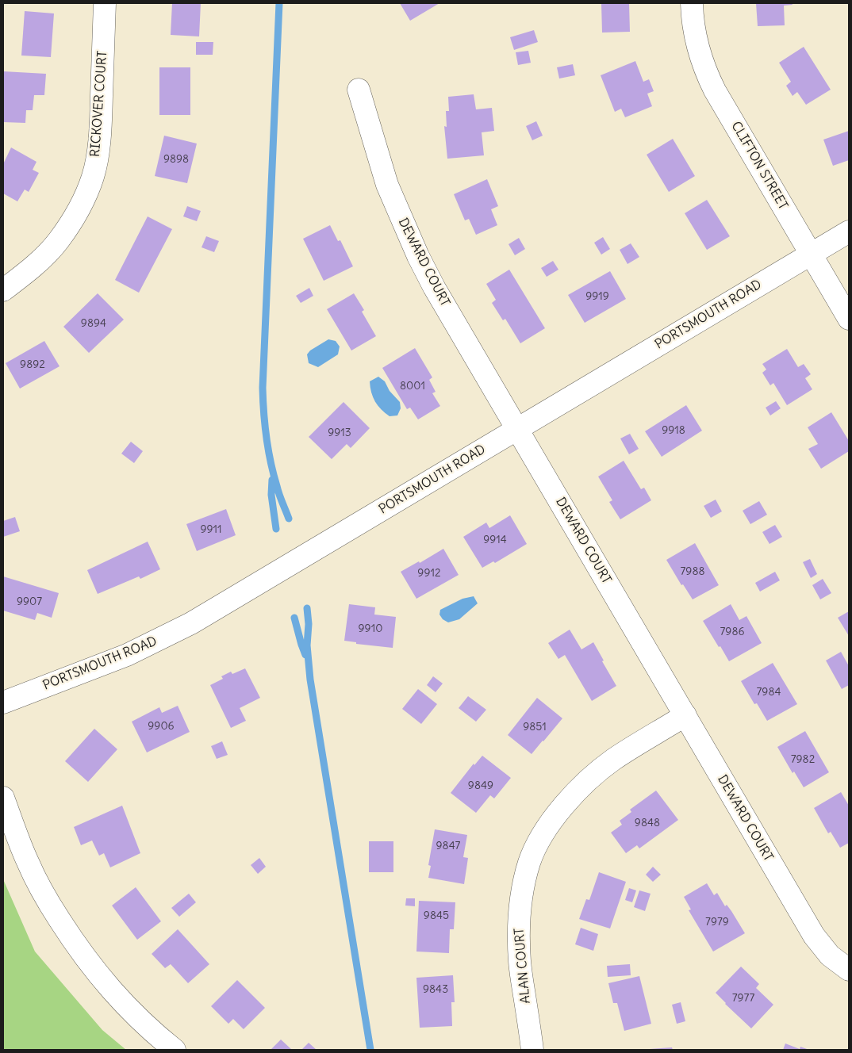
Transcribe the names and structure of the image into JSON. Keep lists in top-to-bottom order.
{
  "streets": {
    "street": [
      "RICKOVER COURT",
      "CLIFTON STREET",
      "DEWARD COURT",
      "PORTSMOUTH ROAD",
      "ALAN COURT"
    ]
  },
  "crossings": [
    ["CLIFTON STREET", "PORTSMOUTH ROAD"],
    ["DEWARD COURT", "PORTSMOUTH ROAD"],
    ["DEWARD COURT", "ALAN COURT"]
  ],
  "house_numbers": [
    "9898",
    "9919",
    "9894",
    "9892",
    "8001",
    "9918",
    "9913",
    "9911",
    "9914",
    "7988",
    "9912",
    "9907",
    "9910",
    "7986",
    "7984",
    "9906",
    "9851",
    "7982",
    "9849",
    "9848",
    "9847",
    "9845",
    "7979",
    "9843",
    "7977"
  ]
}
